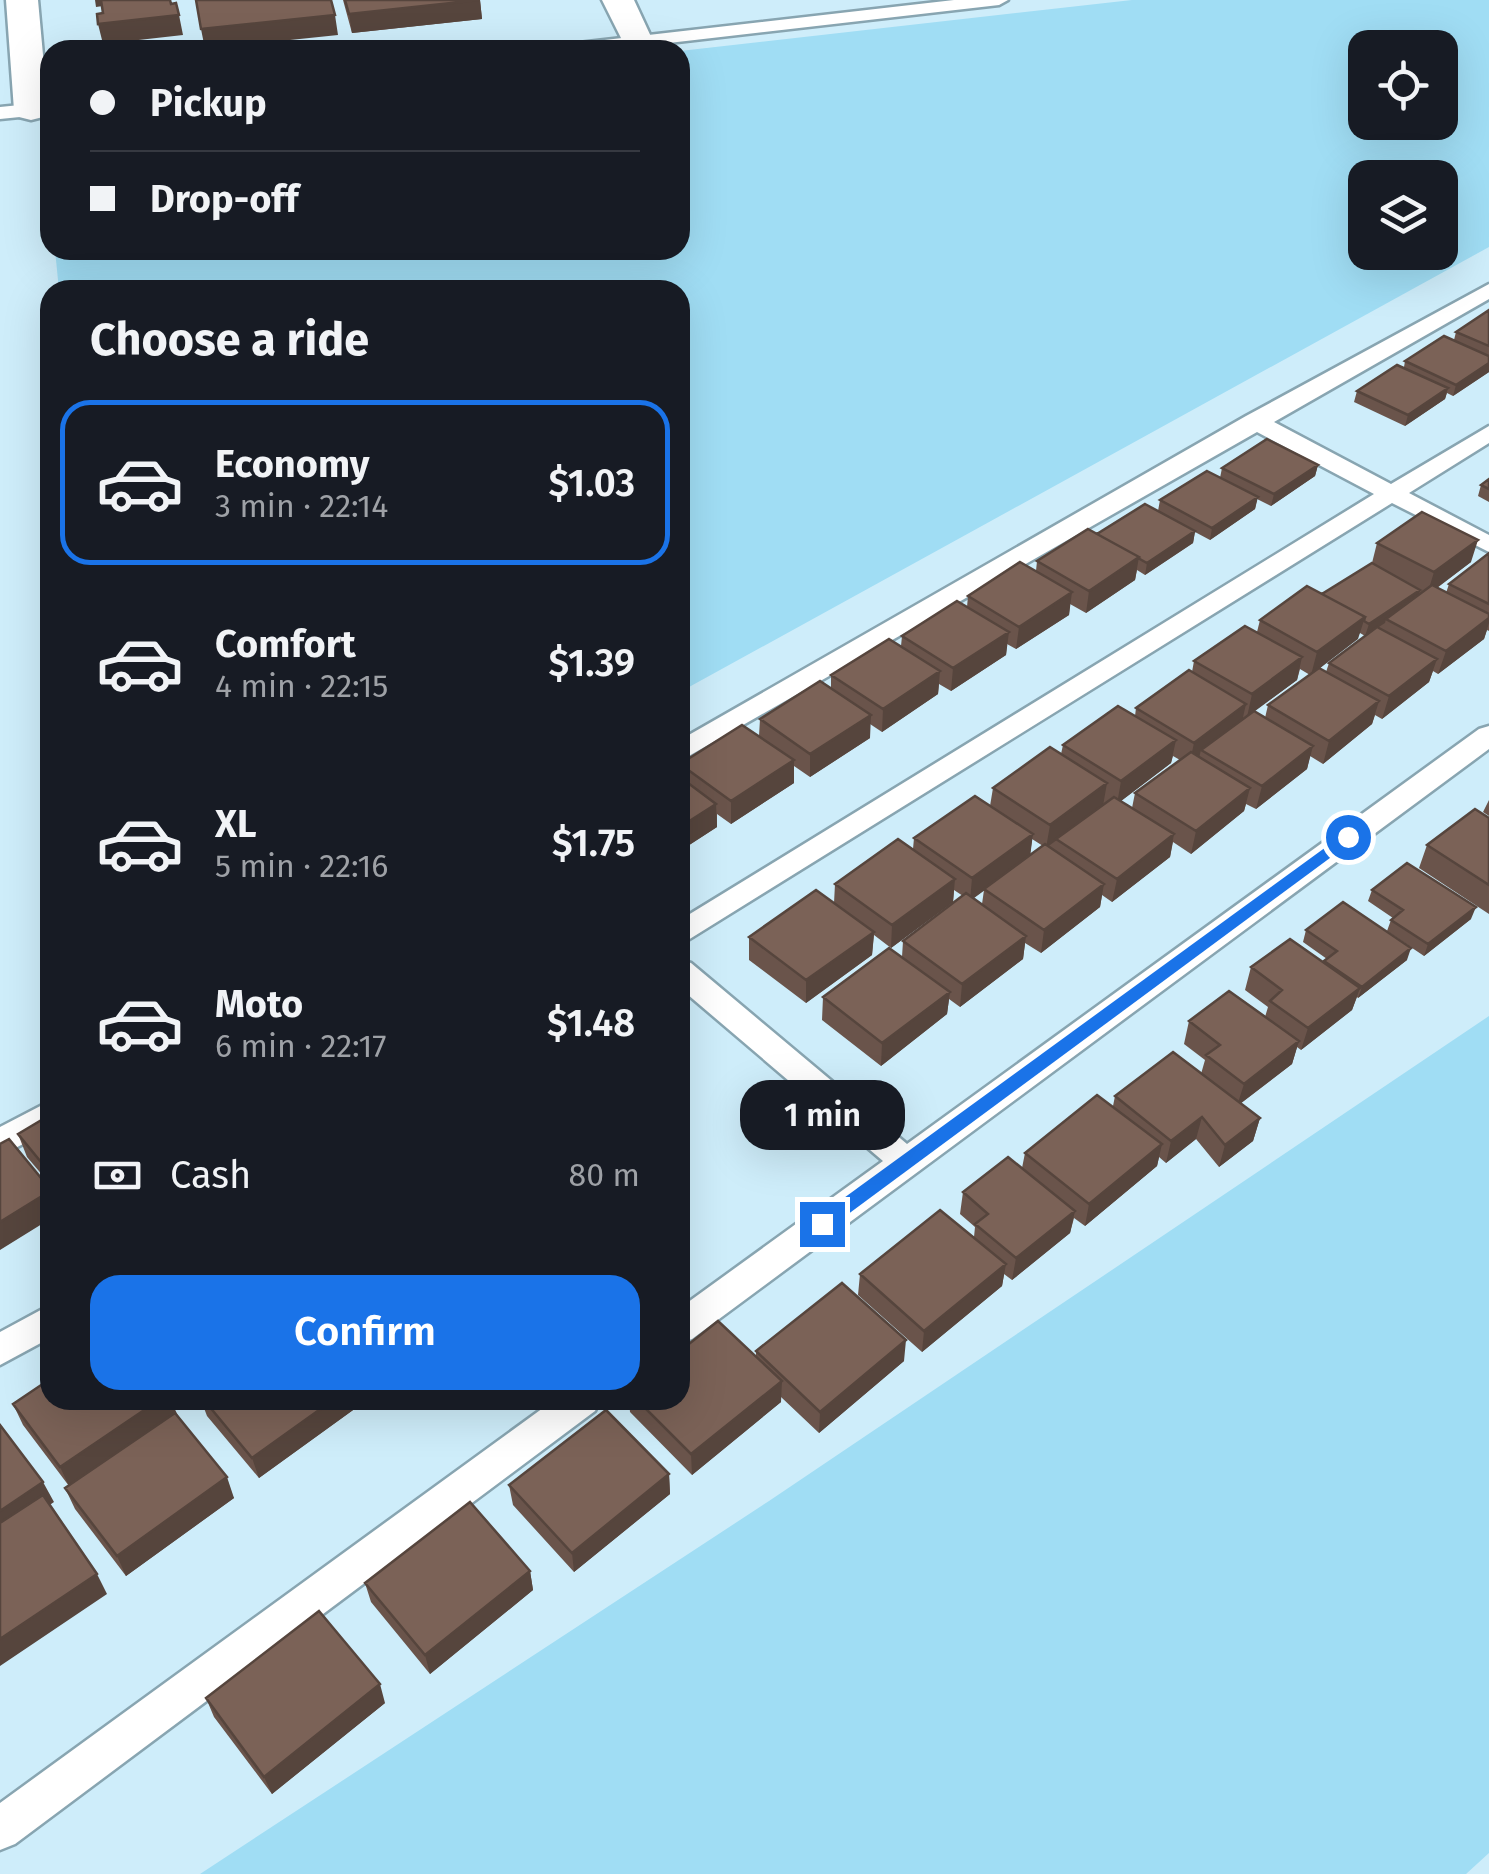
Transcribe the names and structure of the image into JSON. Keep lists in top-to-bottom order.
{
  "page": {
    "banner": ["Pickup", "Drop-off"],
    "heading": "Choose a ride",
    "list": [
      {
        "name": "Economy",
        "note": "3 min · 22:14",
        "value": "$1.03"
      },
      {
        "name": "Comfort",
        "note": "4 min · 22:15",
        "value": "$1.39"
      },
      {
        "name": "XL",
        "note": "5 min · 22:16",
        "value": "$1.75"
      },
      {
        "name": "Moto",
        "note": "6 min · 22:17",
        "value": "$1.48"
      }
    ],
    "bubble": "1 min",
    "pay": ["Cash", "80 m"],
    "buttons": "Confirm"
  }
}
